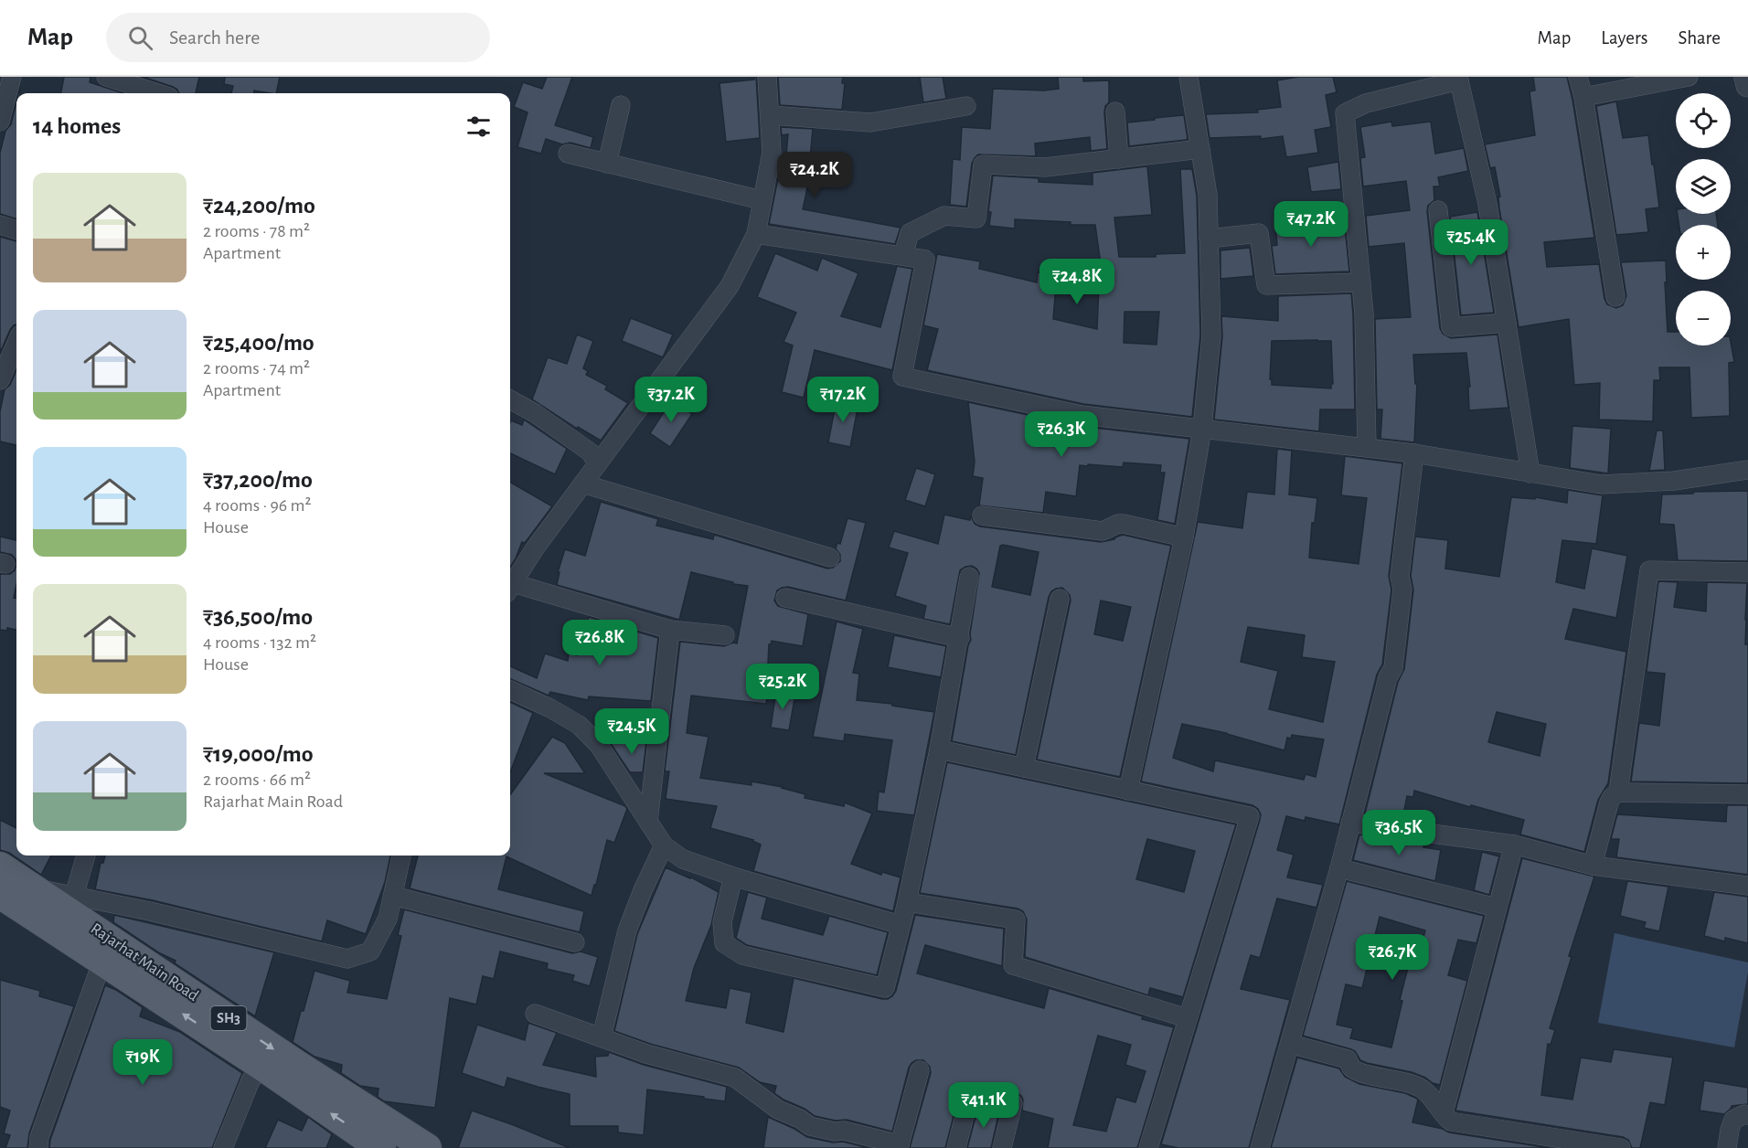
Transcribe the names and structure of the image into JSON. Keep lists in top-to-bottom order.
{
  "streets": {
    "main road": ["Rajarhat Main Road", "SH3"]
  },
  "page": {
    "header": "Map",
    "search": "Search here",
    "nav": ["Map", "Layers", "Share"],
    "map_buttons": ["+", "−"],
    "heading": "14 homes",
    "price": [
      "₹24.2K",
      "₹47.2K",
      "₹25.4K",
      "₹24.8K",
      "₹37.2K",
      "₹17.2K",
      "₹26.3K",
      "₹26.8K",
      "₹25.2K",
      "₹24.5K",
      "₹36.5K",
      "₹26.7K",
      "₹19K",
      "₹41.1K"
    ],
    "list": [
      {
        "name": "₹24,200/mo",
        "note": "2 rooms · 78 m² · Apartment"
      },
      {
        "name": "₹25,400/mo",
        "note": "2 rooms · 74 m² · Apartment"
      },
      {
        "name": "₹37,200/mo",
        "note": "4 rooms · 96 m² · House"
      },
      {
        "name": "₹36,500/mo",
        "note": "4 rooms · 132 m² · House"
      },
      {
        "name": "₹19,000/mo",
        "note": "2 rooms · 66 m² · Rajarhat Main Road"
      }
    ]
  }
}
